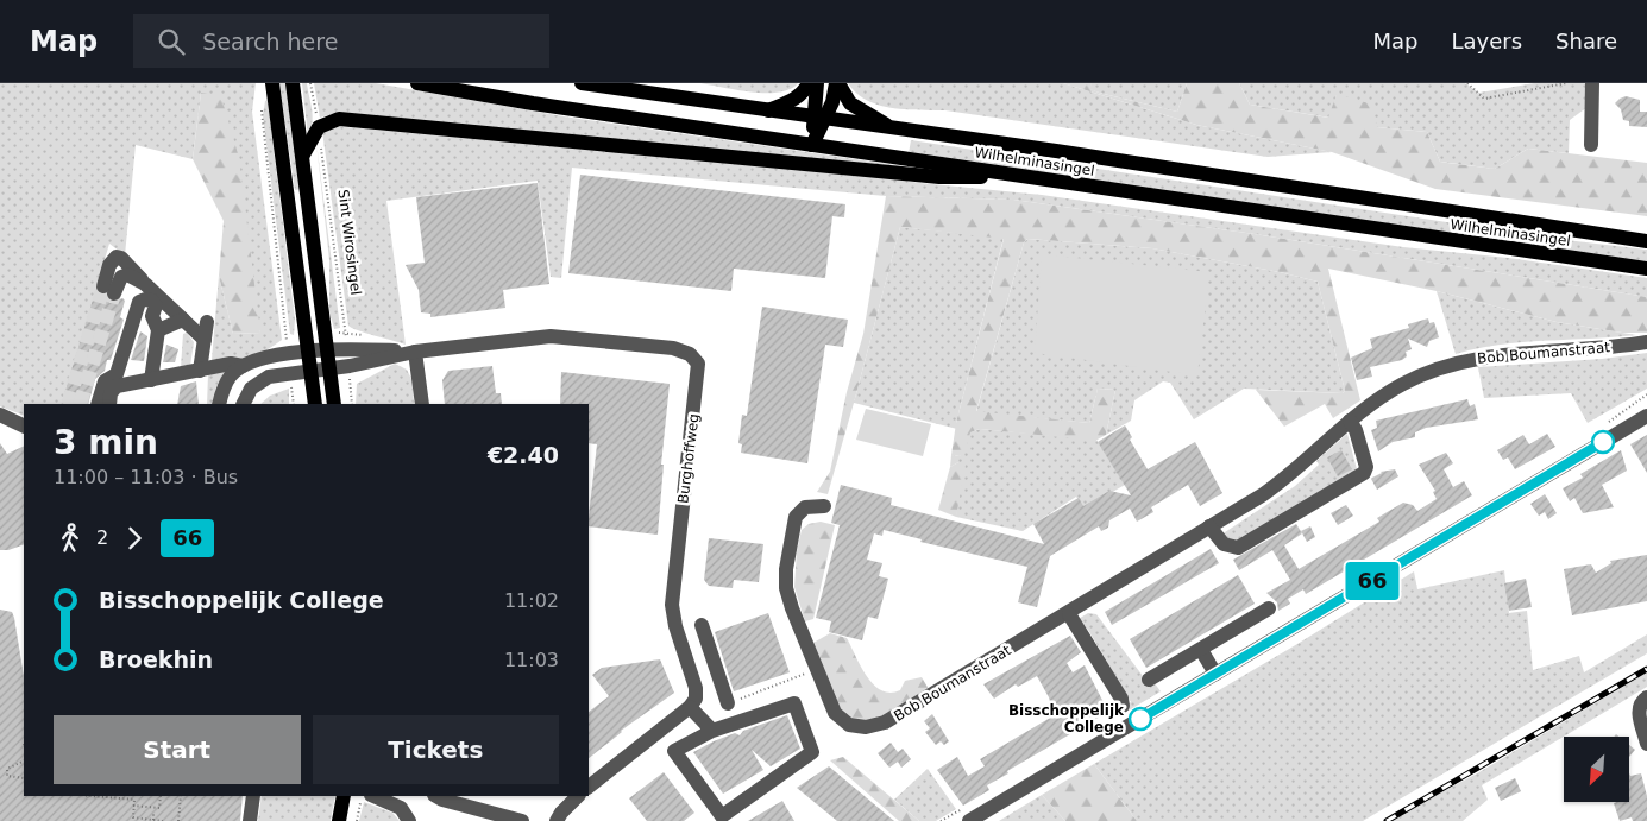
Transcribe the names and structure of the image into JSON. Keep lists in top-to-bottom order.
{
  "streets": {
    "main road": ["Wilhelminasingel"],
    "street": ["Bob Boumanstraat", "Burghoffweg"],
    "path": ["Sint Wirosingel"]
  },
  "crossings": [
    ["Sint Wirosingel", "Burghoffweg"]
  ],
  "places": ["Bisschoppelijk College"],
  "lines": ["bus line 66"],
  "north": "bottom left",
  "page": {
    "header": "Map",
    "search": "Search here",
    "nav": ["Map", "Layers", "Share"],
    "on_map": "66",
    "heading": ["3 min", "11:00 – 11:03 · Bus", "€2.40"],
    "legs": ["2", "66"],
    "list": [
      {
        "name": "Bisschoppelijk College",
        "value": "11:02"
      },
      {
        "name": "Broekhin",
        "value": "11:03"
      }
    ],
    "buttons": ["Start", "Tickets"]
  }
}
